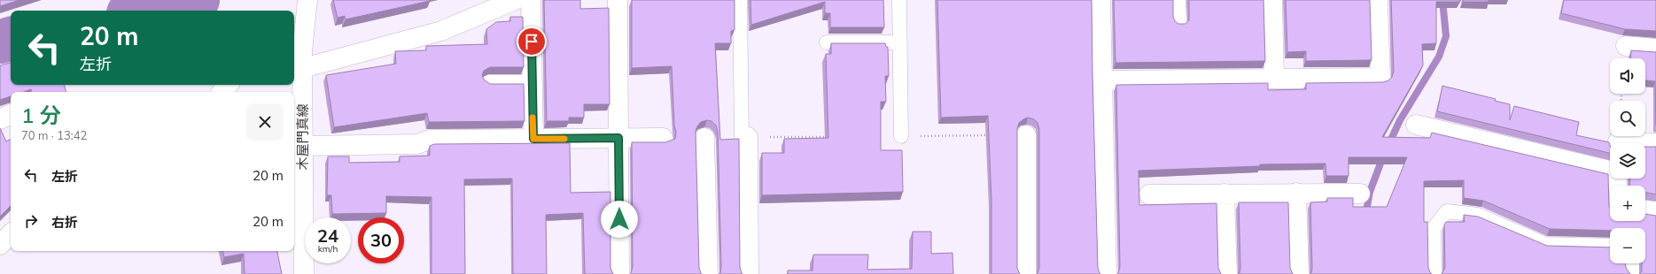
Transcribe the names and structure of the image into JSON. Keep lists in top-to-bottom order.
{
  "streets": {
    "street": ["木屋門真線"]
  },
  "page": {
    "turn": ["20 m", "左折"],
    "map_buttons": ["+", "−"],
    "heading": ["1 分", "70 m · 13:42"],
    "list": [
      {
        "name": "左折",
        "value": "20 m"
      },
      {
        "name": "右折",
        "value": "20 m"
      }
    ],
    "speed": "24 km/h",
    "limit": "30"
  }
}
